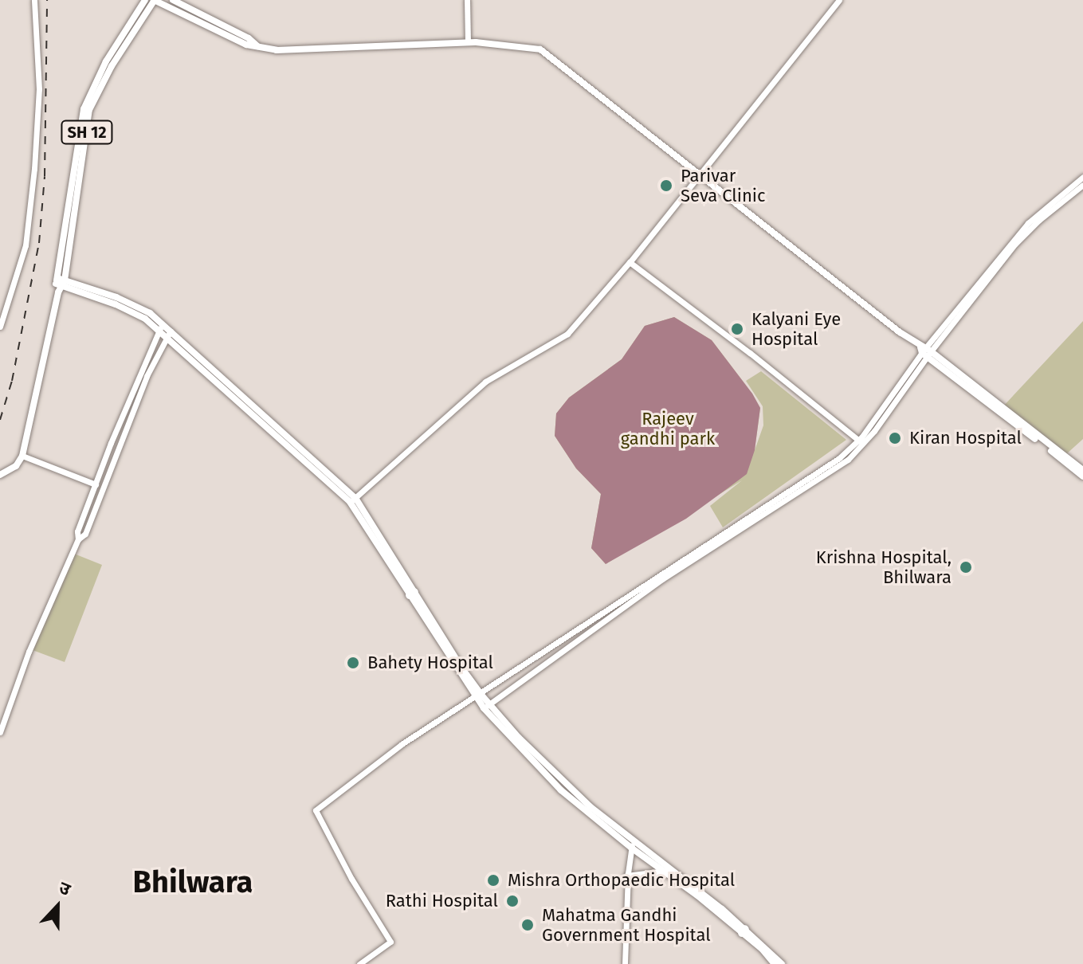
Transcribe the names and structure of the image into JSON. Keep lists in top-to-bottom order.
{
  "streets": {
    "main road": ["SH 12"]
  },
  "districts": ["Bhilwara"],
  "parks": ["Rajeev gandhi park"],
  "places": [
    "Parivar Seva Clinic",
    "Kalyani Eye Hospital",
    "Kiran Hospital",
    "Krishna Hospital, Bhilwara",
    "Bahety Hospital",
    "Mishra Orthopaedic Hospital",
    "Rathi Hospital",
    "Mahatma Gandhi Government Hospital"
  ],
  "north": "top"
}
